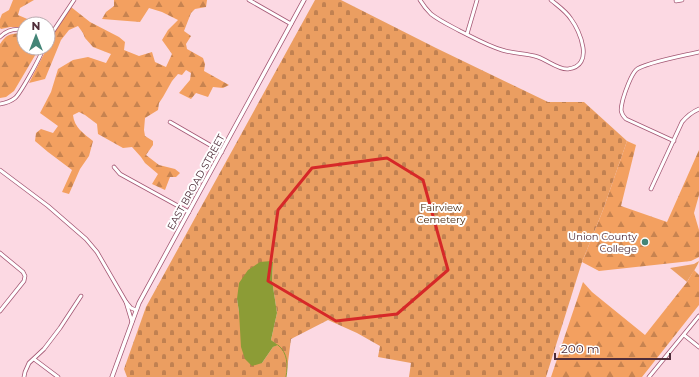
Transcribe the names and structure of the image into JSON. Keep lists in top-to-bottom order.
{
  "streets": {
    "street": ["EAST BROAD STREET"]
  },
  "parks": ["Fairview Cemetery"],
  "places": ["Union County College"],
  "scale_bar": "200 m",
  "north": "top"
}
